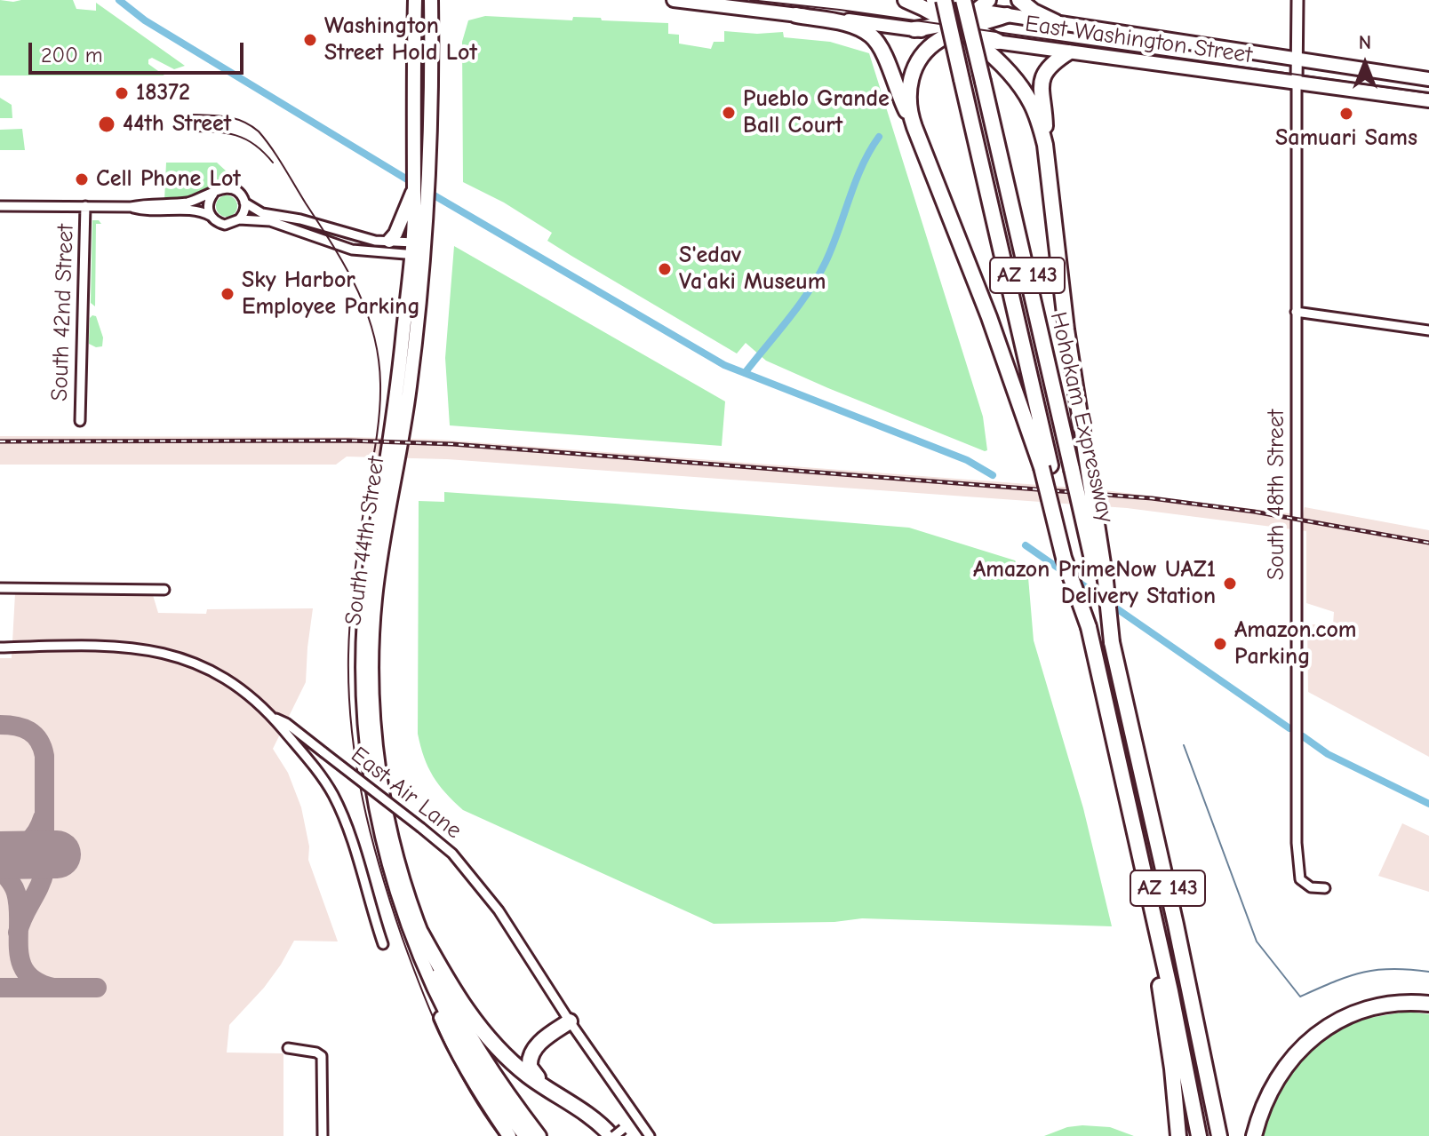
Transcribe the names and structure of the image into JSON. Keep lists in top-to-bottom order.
{
  "streets": {
    "highway": ["AZ 143", "Hohokam Expressway"],
    "main road": ["East Washington Street", "South 44th Street"],
    "street": ["South 42nd Street", "South 48th Street", "East Air Lane"]
  },
  "crossings": [
    ["East Washington Street", "Hohokam Expressway"],
    ["East Washington Street", "South 48th Street"]
  ],
  "places": [
    "Washington Street Hold Lot",
    "18372",
    "Pueblo Grande Ball Court",
    "Samuari Sams",
    "44th Street",
    "Cell Phone Lot",
    "S'edav Va'aki Museum",
    "Sky Harbor Employee Parking",
    "Amazon PrimeNow UAZ1 Delivery Station",
    "Amazon.com Parking"
  ],
  "scale_bar": "200 m",
  "north": "top"
}
